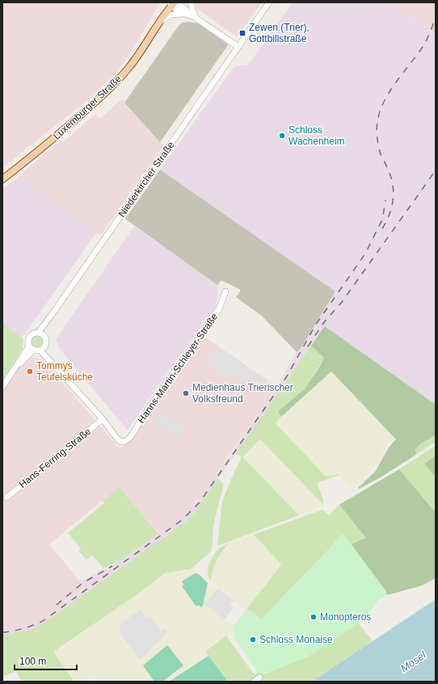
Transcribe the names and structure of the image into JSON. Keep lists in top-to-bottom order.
{
  "streets": {
    "main road": ["Luxemburger Straße"],
    "street": ["Niederkircher Straße", "Hanns-Martin-Schleyer-Straße", "Hans-Ferring-Straße"]
  },
  "crossings": [
    ["Hanns-Martin-Schleyer-Straße", "Hans-Ferring-Straße"]
  ],
  "water": ["Mosel"],
  "places": {
    "transit": ["Zewen (Trier), Gottbillstraße"],
    "other": [
      "Schloss Wachenheim",
      "Tommys Teufelsküche",
      "Medienhaus Trierischer Volksfreund",
      "Monopteros",
      "Schloss Monaise"
    ]
  },
  "scale_bar": "100 m"
}
